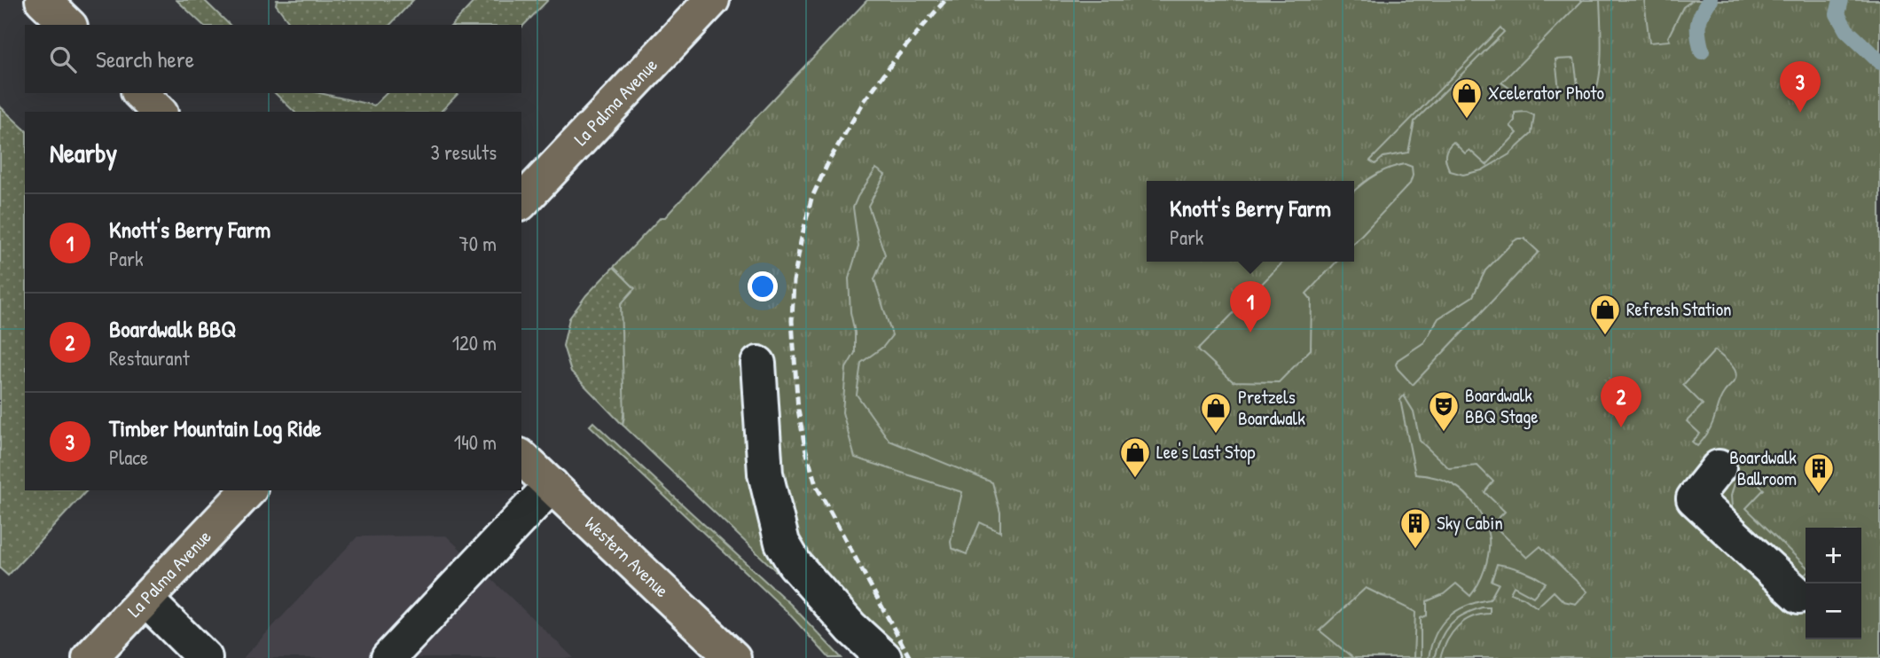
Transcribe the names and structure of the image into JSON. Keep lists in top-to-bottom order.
{
  "streets": {
    "main road": ["La Palma Avenue", "Western Avenue"]
  },
  "places": {
    "shop": [
      "Xcelerator Photo",
      "Refresh Station",
      "Pretzels Boardwalk",
      "Lee's Last Stop"
    ],
    "theatre": ["Boardwalk BBQ Stage"],
    "building": ["Boardwalk Ballroom", "Sky Cabin"]
  },
  "page": {
    "search": "Search here",
    "pins": ["3", "1", "2"],
    "heading": ["Nearby", "3 results"],
    "popup": ["Knott's Berry Farm", "Park"],
    "list": [
      {
        "mark": "1",
        "name": "Knott's Berry Farm",
        "note": "Park",
        "value": "70 m"
      },
      {
        "mark": "2",
        "name": "Boardwalk BBQ",
        "note": "Restaurant",
        "value": "120 m"
      },
      {
        "mark": "3",
        "name": "Timber Mountain Log Ride",
        "note": "Place",
        "value": "140 m"
      }
    ],
    "map_buttons": ["+", "−"]
  }
}
